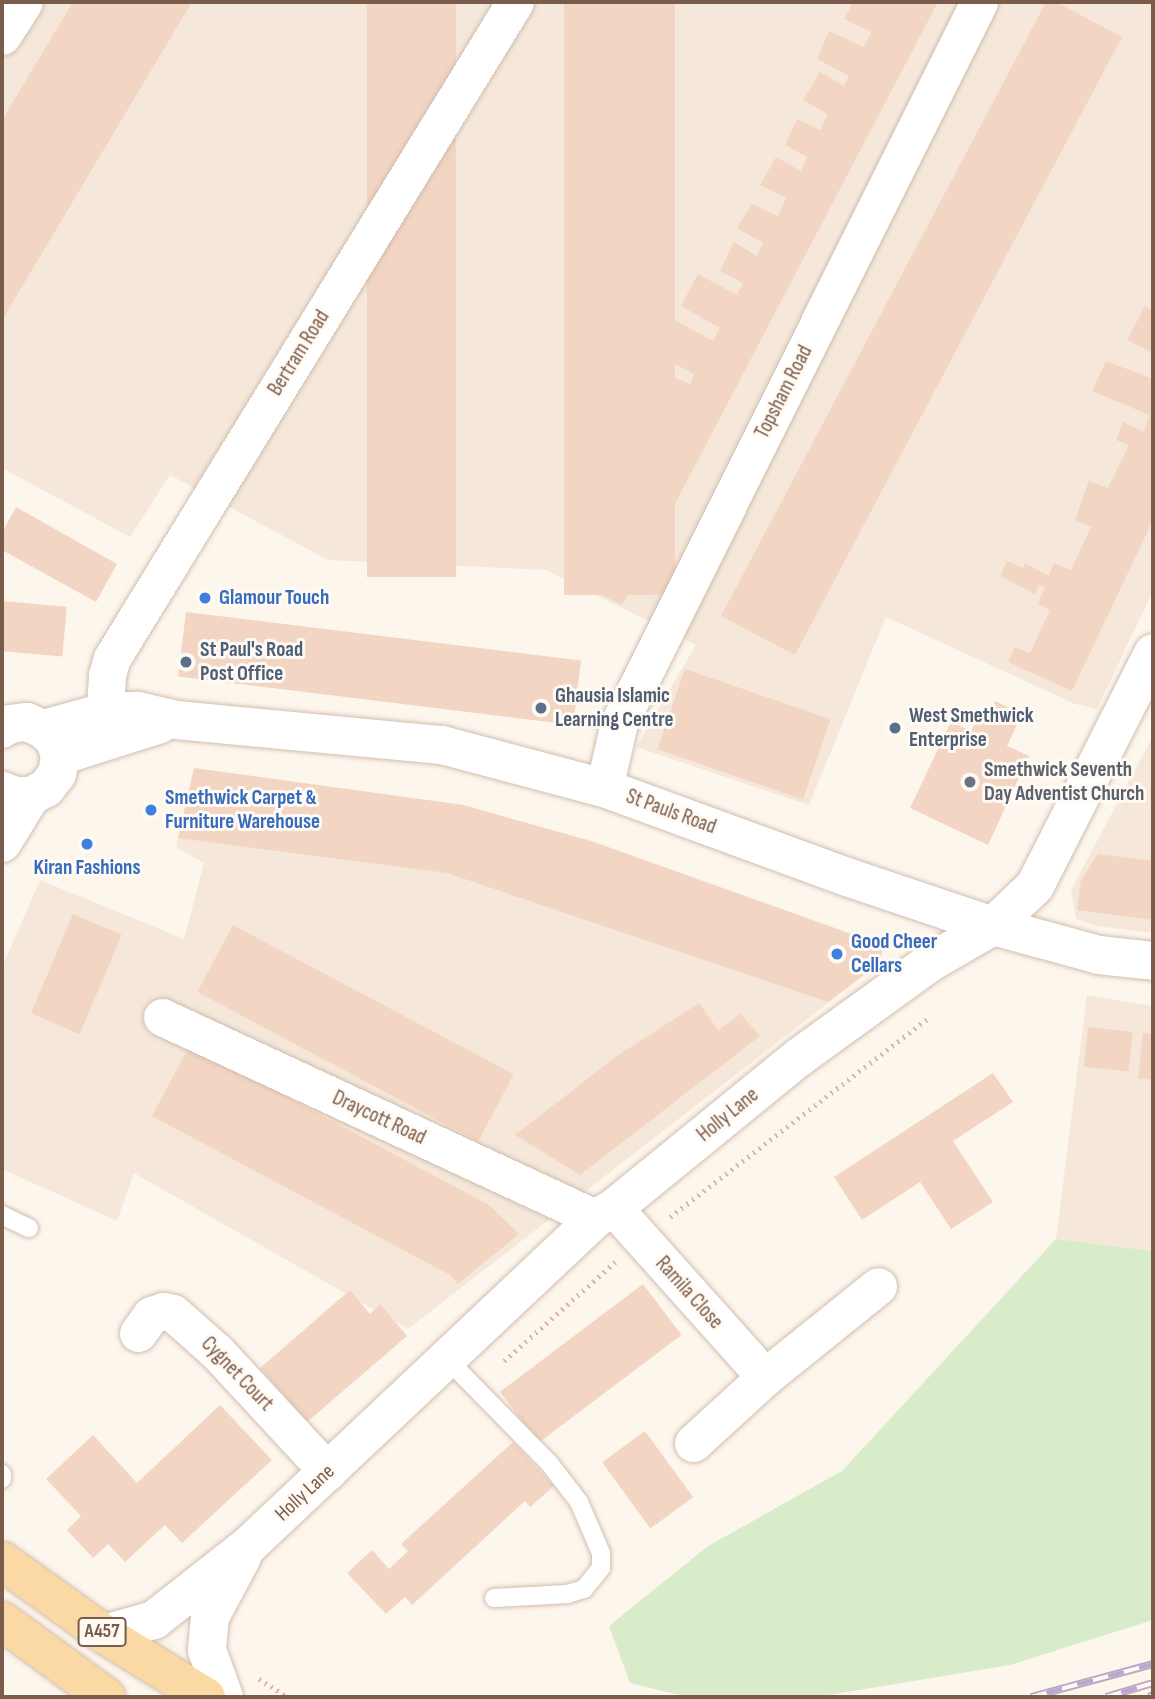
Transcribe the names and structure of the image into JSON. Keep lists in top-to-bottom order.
{
  "streets": {
    "main road": ["A457"],
    "street": [
      "Bertram Road",
      "Topsham Road",
      "St Pauls Road",
      "Holly Lane",
      "Draycott Road",
      "Ramila Close",
      "Cygnet Court"
    ]
  },
  "crossings": [
    ["Bertram Road", "St Pauls Road"],
    ["Topsham Road", "St Pauls Road"],
    ["St Pauls Road", "Holly Lane"],
    ["Holly Lane", "Draycott Road"],
    ["Holly Lane", "Ramila Close"],
    ["Holly Lane", "Cygnet Court"],
    ["Holly Lane", "A457"],
    ["Draycott Road", "Ramila Close"]
  ],
  "places": [
    "Glamour Touch",
    "St Paul's Road Post Office",
    "Ghausia Islamic Learning Centre",
    "West Smethwick Enterprise",
    "Smethwick Seventh Day Adventist Church",
    "Smethwick Carpet & Furniture Warehouse",
    "Kiran Fashions",
    "Good Cheer Cellars"
  ]
}
